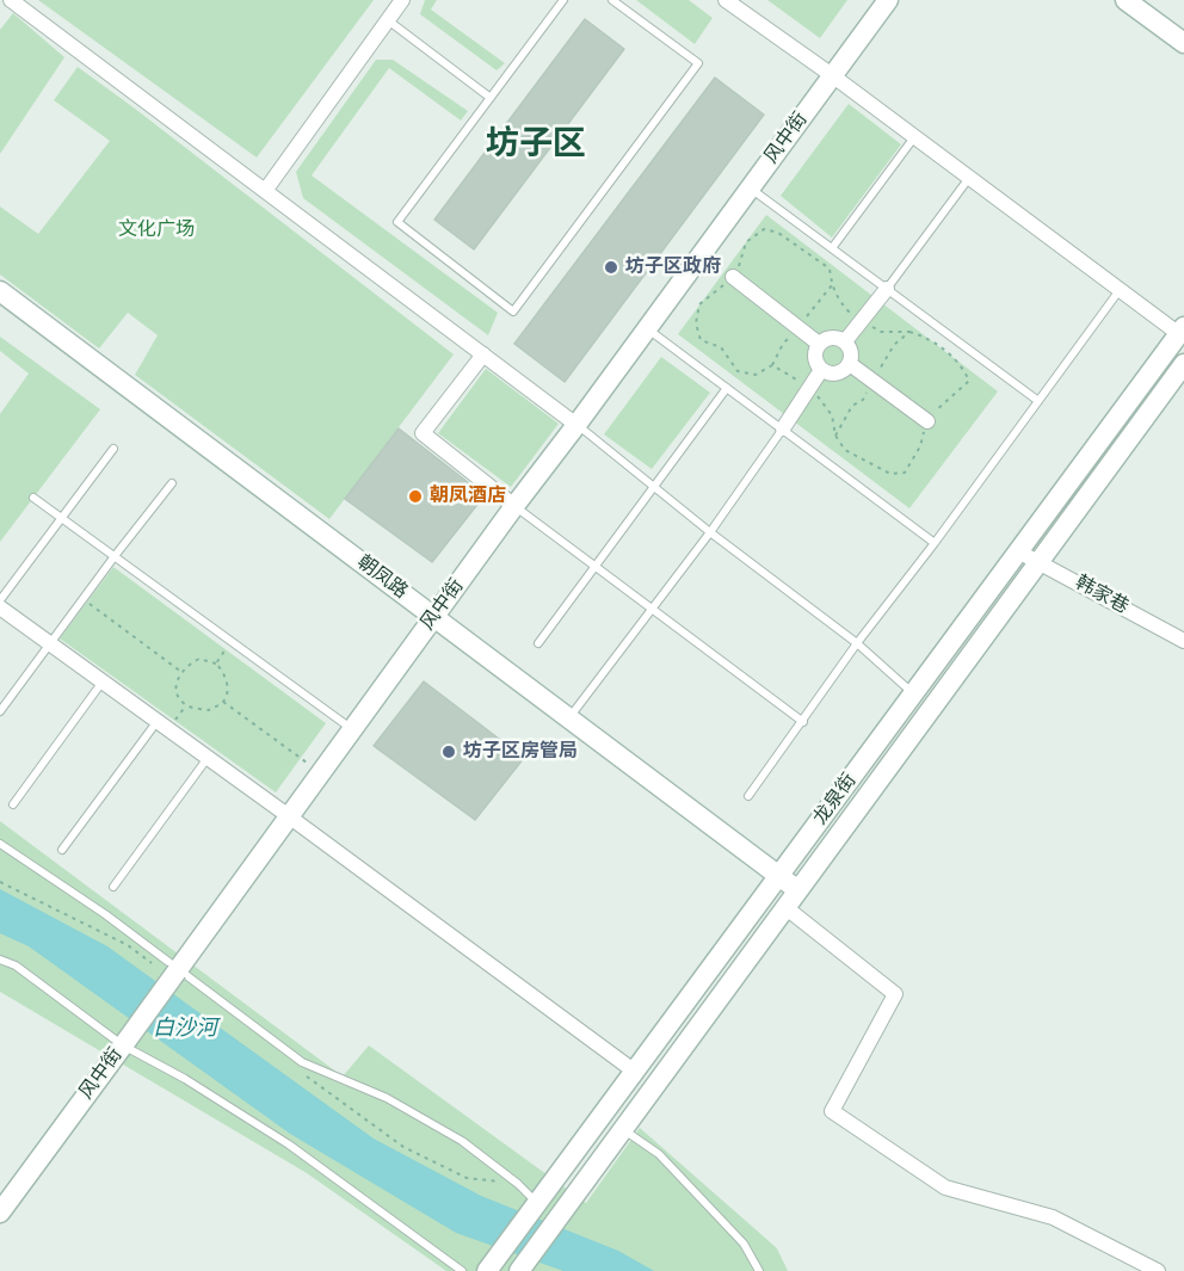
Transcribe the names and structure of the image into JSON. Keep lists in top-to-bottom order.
{
  "streets": {
    "street": [
      "风中街",
      "朝凤路",
      "韩家巷",
      "龙泉街"
    ]
  },
  "crossings": [
    ["风中街", "朝凤路"],
    ["朝凤路", "龙泉街"],
    ["韩家巷", "龙泉街"]
  ],
  "districts": ["坊子区"],
  "water": ["白沙河"],
  "parks": ["文化广场"],
  "places": ["坊子区政府", "朝凤酒店", "坊子区房管局"]
}
